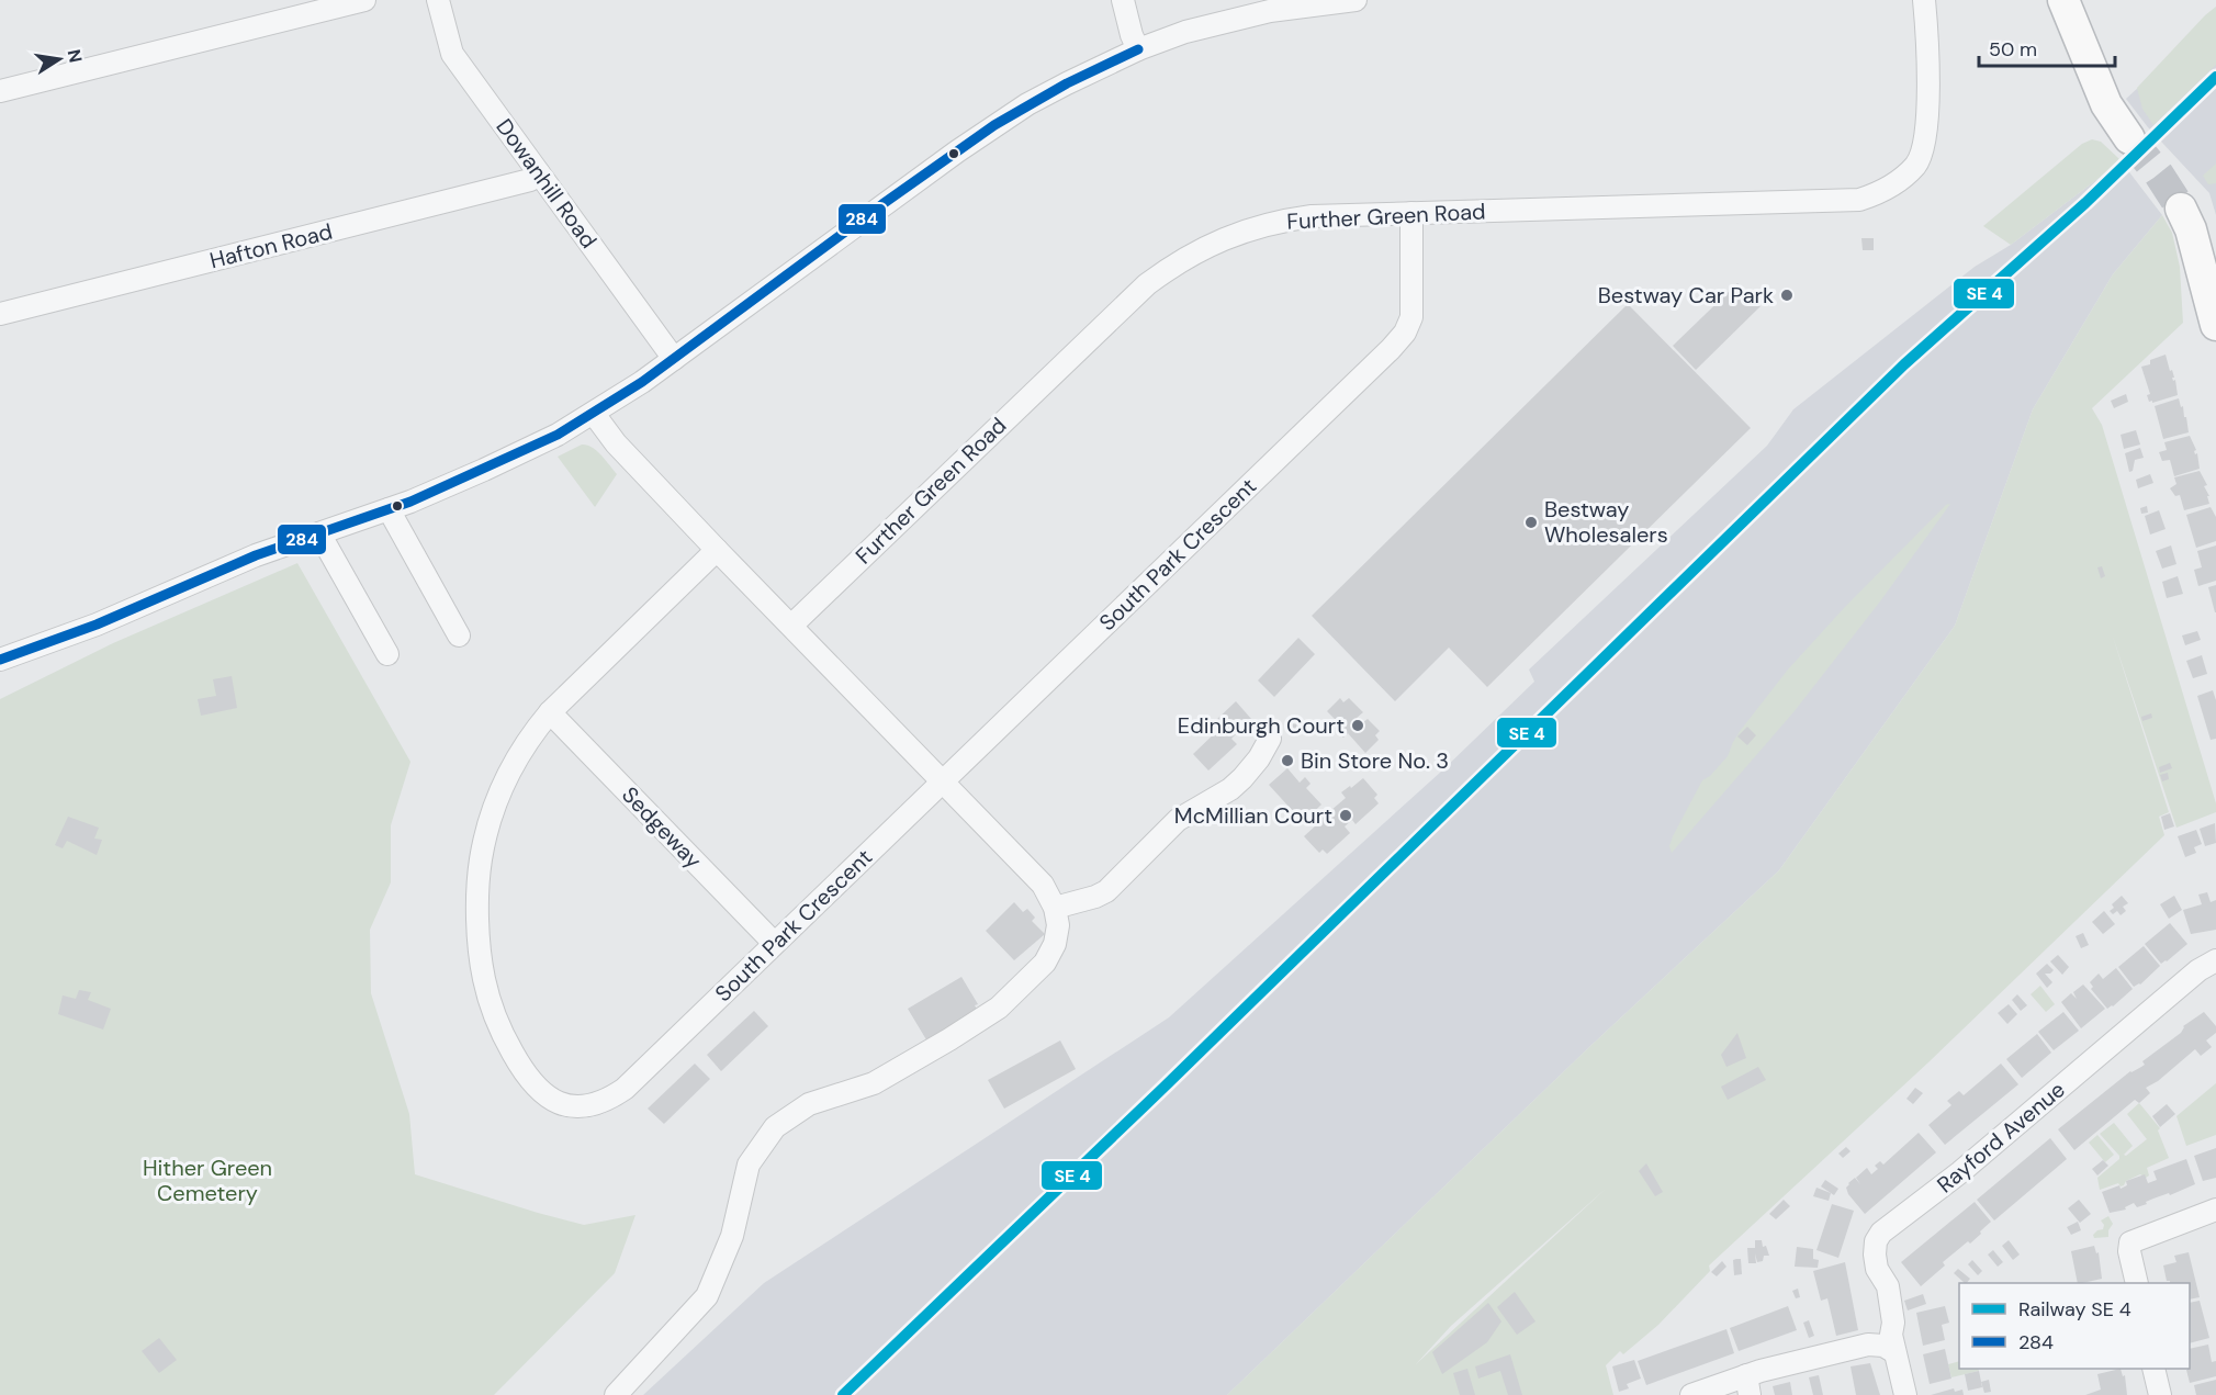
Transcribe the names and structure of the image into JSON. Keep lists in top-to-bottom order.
{
  "streets": {
    "street": [
      "Dowanhill Road",
      "Further Green Road",
      "Hafton Road",
      "South Park Crescent",
      "Sedgeway",
      "Rayford Avenue"
    ]
  },
  "crossings": [
    ["Dowanhill Road", "Hafton Road"],
    ["Further Green Road", "South Park Crescent"],
    ["South Park Crescent", "Sedgeway"]
  ],
  "parks": ["Hither Green Cemetery"],
  "places": [
    "Bestway Car Park",
    "Bestway Wholesalers",
    "Edinburgh Court",
    "Bin Store No. 3",
    "McMillian Court"
  ],
  "lines": ["transit line 284"],
  "legend": ["Railway SE 4", "284"],
  "scale_bar": "50 m",
  "north": "right"
}
